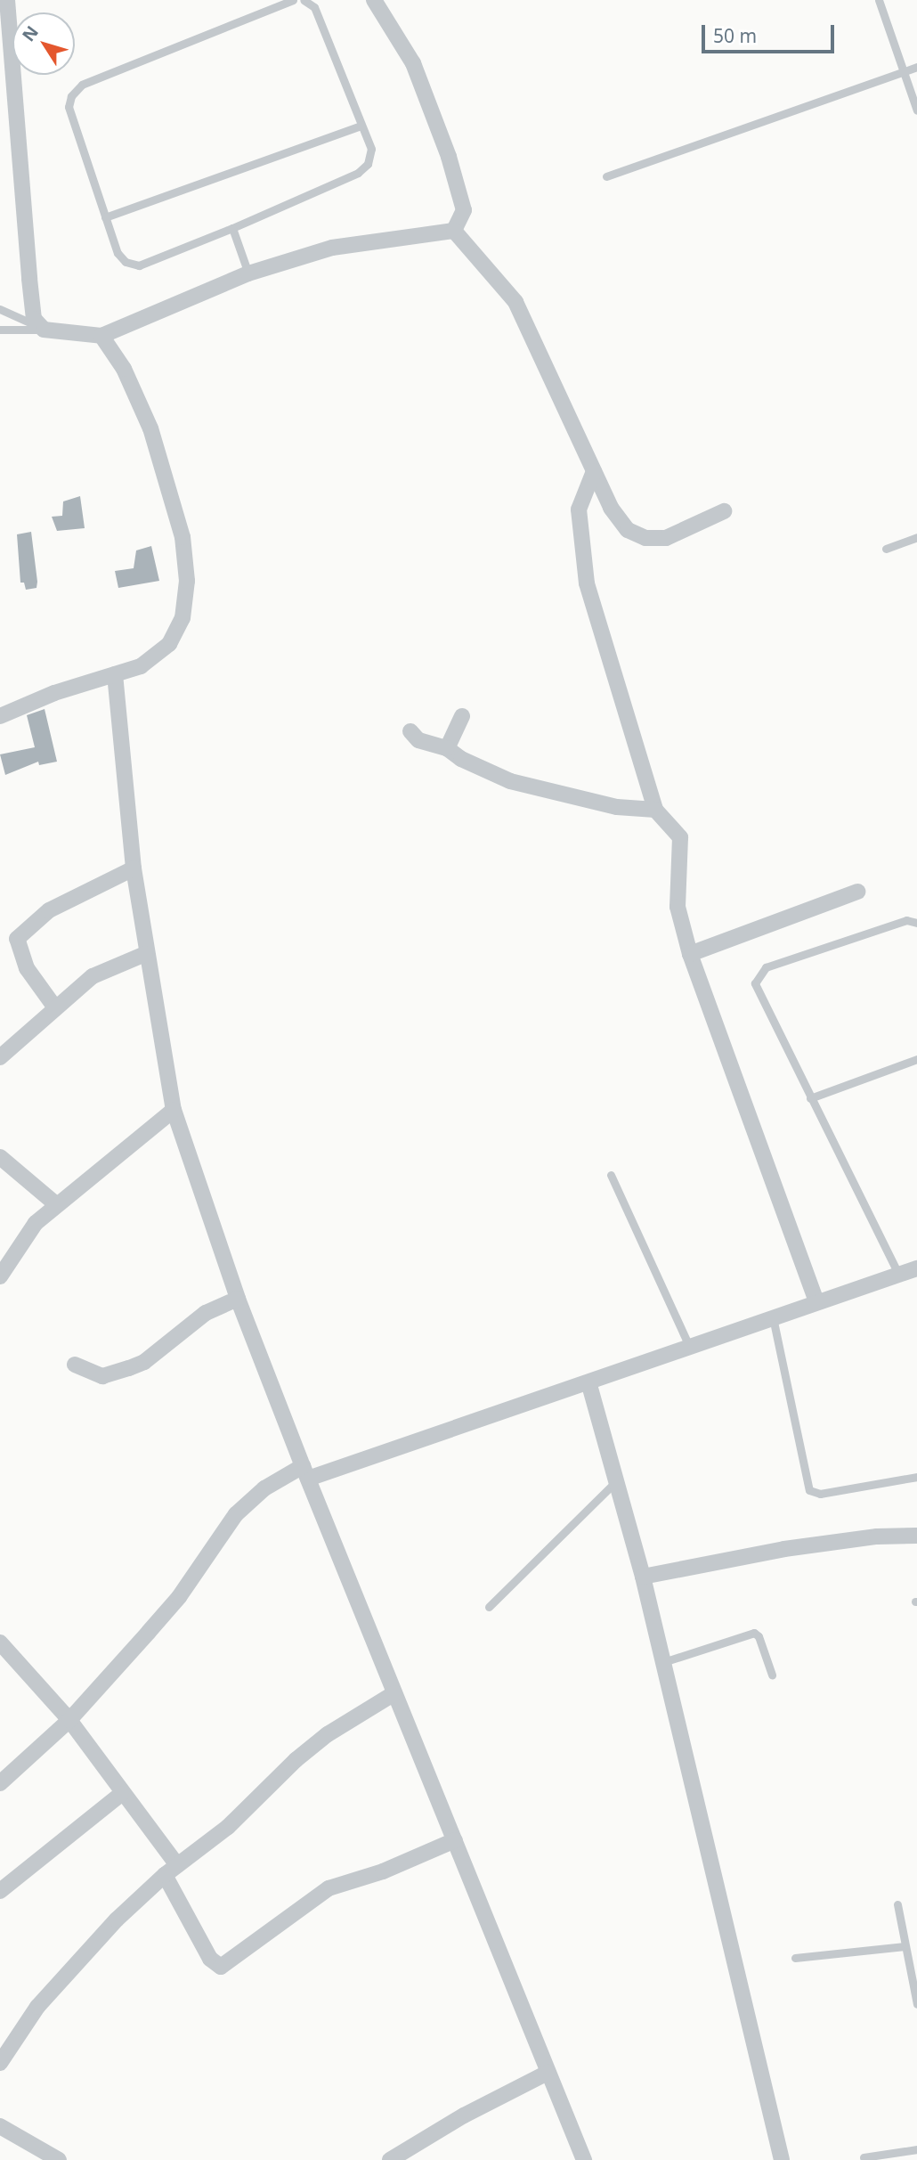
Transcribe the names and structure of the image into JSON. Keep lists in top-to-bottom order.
{
  "scale_bar": "50 m",
  "north": "top left"
}
